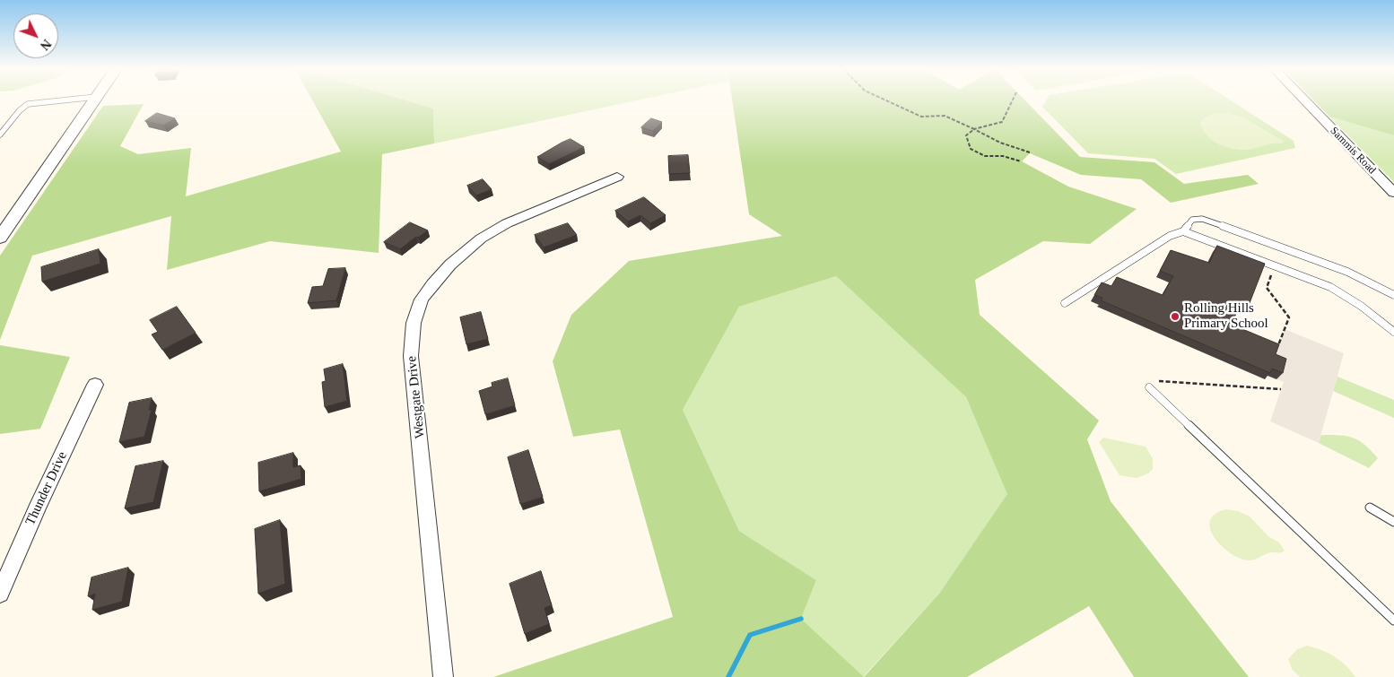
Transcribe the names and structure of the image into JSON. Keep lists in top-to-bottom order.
{
  "streets": {
    "street": ["Sammis Road", "Westgate Drive", "Thunder Drive"]
  },
  "places": ["Rolling Hills Primary School"],
  "north": "bottom right"
}
